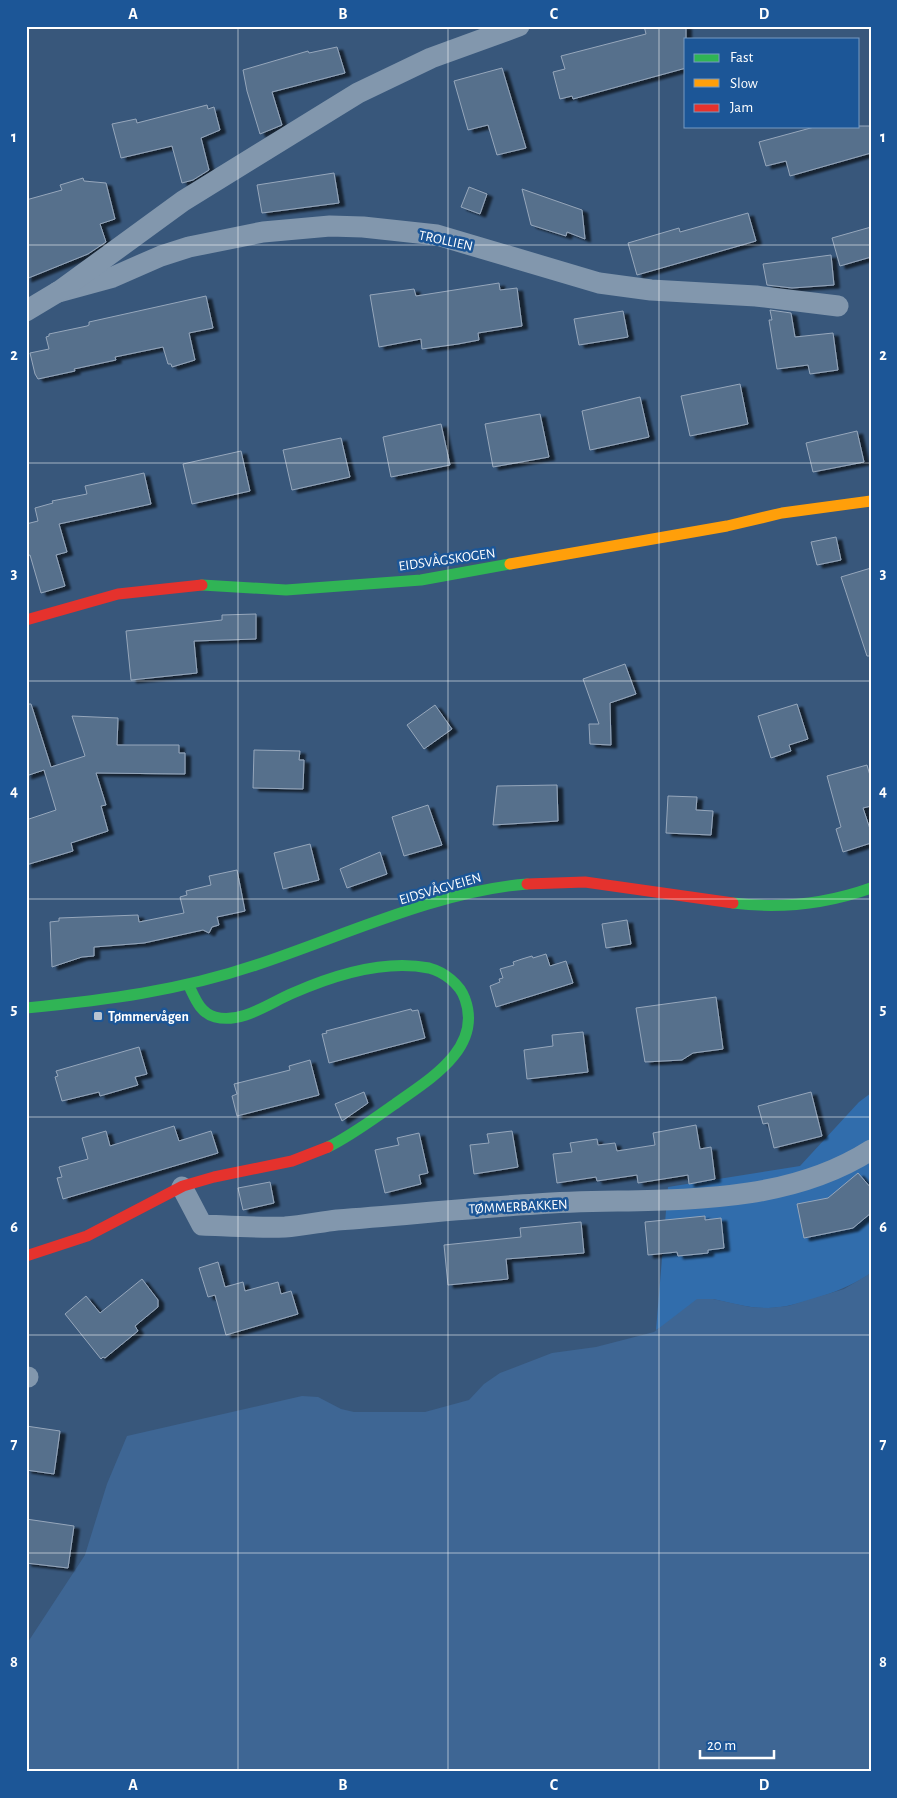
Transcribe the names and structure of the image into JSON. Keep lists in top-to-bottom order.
{
  "streets": {
    "street": [
      "TROLLIEN",
      "EIDSVÅGSKOGEN",
      "EIDSVÅGVEIEN",
      "TØMMERBAKKEN"
    ]
  },
  "places": {
    "transit": ["Tømmervågen"]
  },
  "legend": ["Fast", "Slow", "Jam"],
  "scale_bar": "20 m",
  "grid": {
    "columns": [
      "A",
      "B",
      "C",
      "D"
    ],
    "rows": [
      "1",
      "2",
      "3",
      "4",
      "5",
      "6",
      "7",
      "8"
    ]
  }
}
